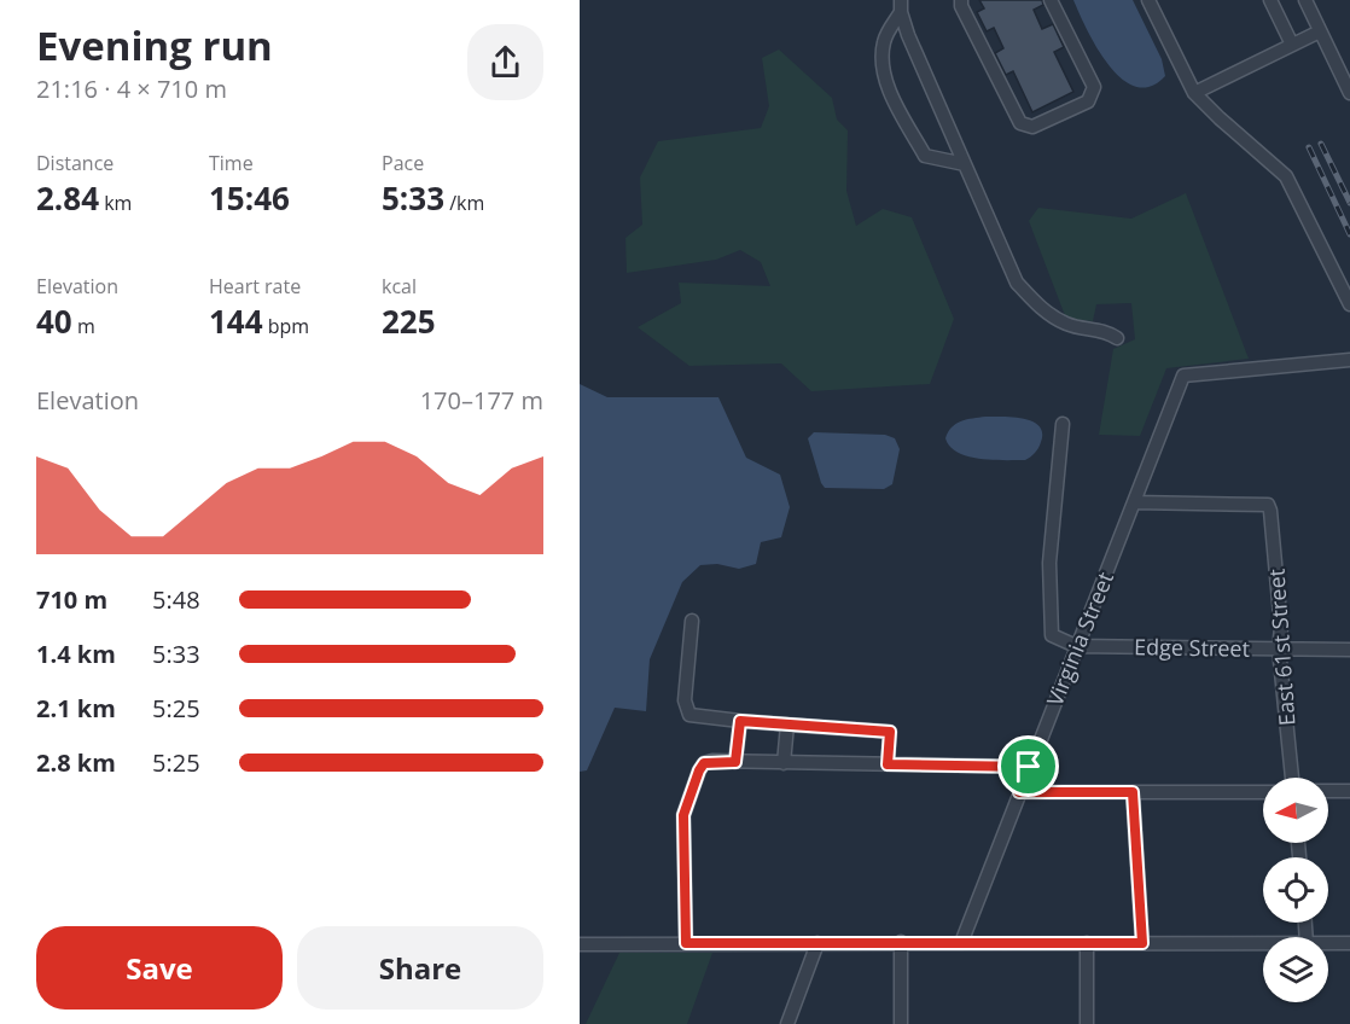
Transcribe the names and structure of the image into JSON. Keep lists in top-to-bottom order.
{
  "streets": {
    "street": ["Virginia Street", "Edge Street", "East 61st Street"]
  },
  "crossings": [
    ["Virginia Street", "Edge Street"],
    ["Virginia Street", "East 61st Street"],
    ["Edge Street", "East 61st Street"]
  ],
  "north": "left",
  "page": {
    "heading": ["Evening run", "21:16 · 4 × 710 m"],
    "stats": [
      ["Distance", "2.84 km"],
      ["Time", "15:46"],
      ["Pace", "5:33 /km"],
      ["Elevation", "40 m"],
      ["Heart rate", "144 bpm"],
      ["kcal", "225"]
    ],
    "chart": ["Elevation", "170–177 m"],
    "list": [
      {
        "name": "710 m",
        "note": "5:48"
      },
      {
        "name": "1.4 km",
        "note": "5:33"
      },
      {
        "name": "2.1 km",
        "note": "5:25"
      },
      {
        "name": "2.8 km",
        "note": "5:25"
      }
    ],
    "buttons": ["Save", "Share"]
  }
}
